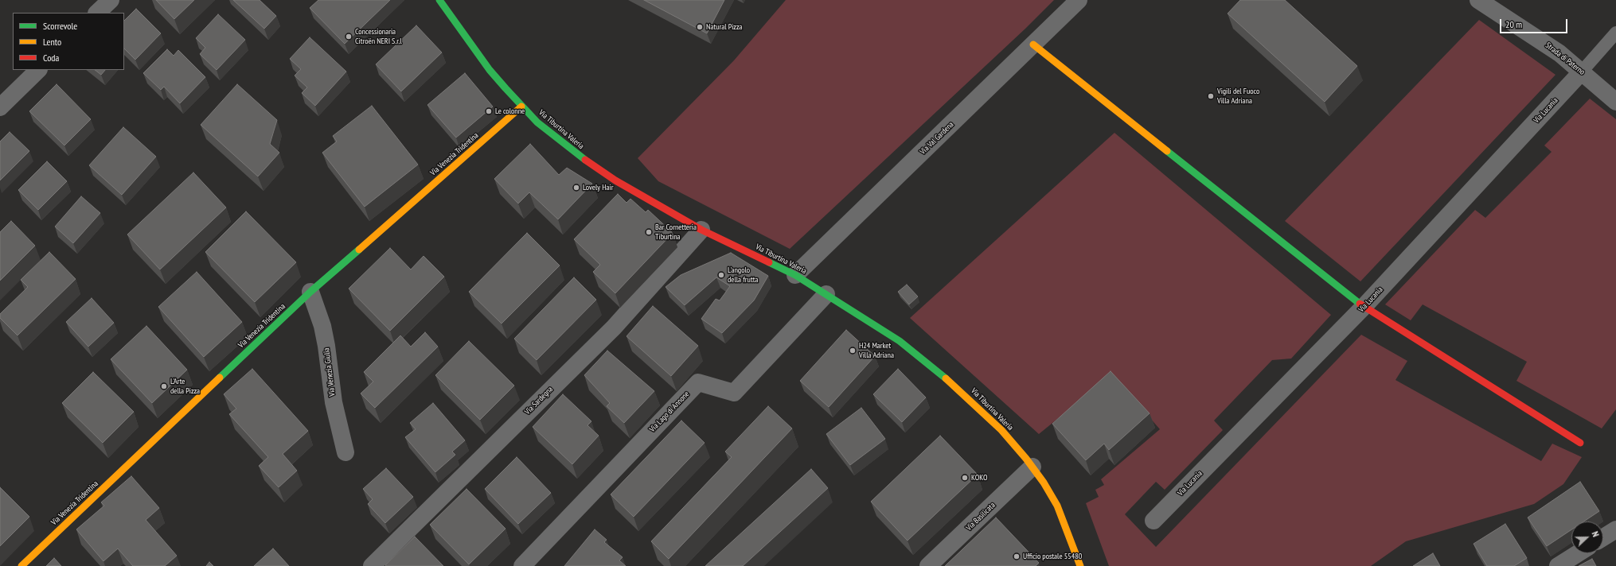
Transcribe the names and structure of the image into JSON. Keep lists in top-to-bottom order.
{
  "streets": {
    "street": [
      "Strada di Paterno",
      "Via Lucania",
      "Via Tiburtina Valeria",
      "Via Val Gardena",
      "Via Venezia Tridentina",
      "Via Venezia Giulia",
      "Via Sardegna",
      "Via Lago di Annone",
      "Via Basilicata"
    ]
  },
  "crossings": [
    ["Strada di Paterno", "Via Lucania"],
    ["Via Tiburtina Valeria", "Via Val Gardena"],
    ["Via Tiburtina Valeria", "Via Venezia Tridentina"],
    ["Via Tiburtina Valeria", "Via Sardegna"],
    ["Via Tiburtina Valeria", "Via Lago di Annone"],
    ["Via Tiburtina Valeria", "Via Basilicata"],
    ["Via Venezia Tridentina", "Via Venezia Giulia"]
  ],
  "places": [
    "Natural Pizza",
    "Concessionaria Citroën NERI S.r.l",
    "Vigili del Fuoco Villa Adriana",
    "Le colonne",
    "Lovely Hair",
    "Bar Cornetteria Tiburtina",
    "L'angolo della frutta",
    "H24 Market Villa Adriana",
    "L'Arte della Pizza",
    "KOKO",
    "Ufficio postale 55480"
  ],
  "legend": ["Scorrevole", "Lento", "Coda"],
  "scale_bar": "20 m",
  "north": "right"
}
